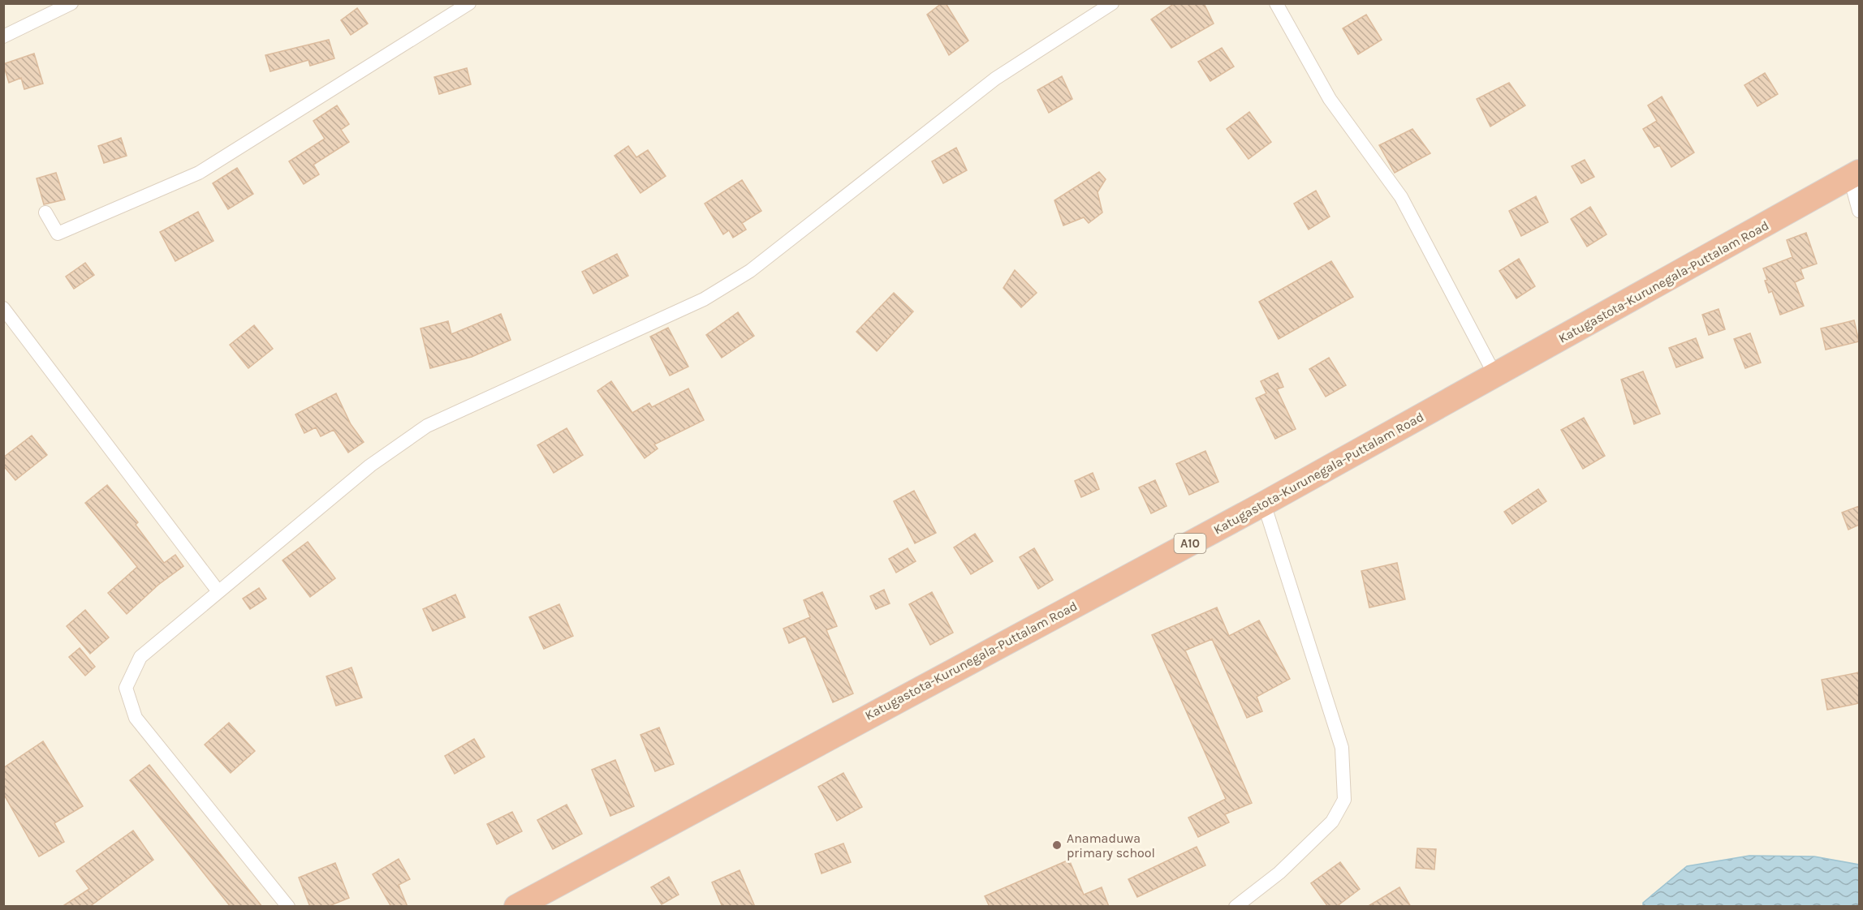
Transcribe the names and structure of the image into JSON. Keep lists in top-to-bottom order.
{
  "streets": {
    "highway": ["Katugastota-Kurunegala-Puttalam Road", "A10"]
  },
  "places": ["Anamaduwa primary school"]
}
